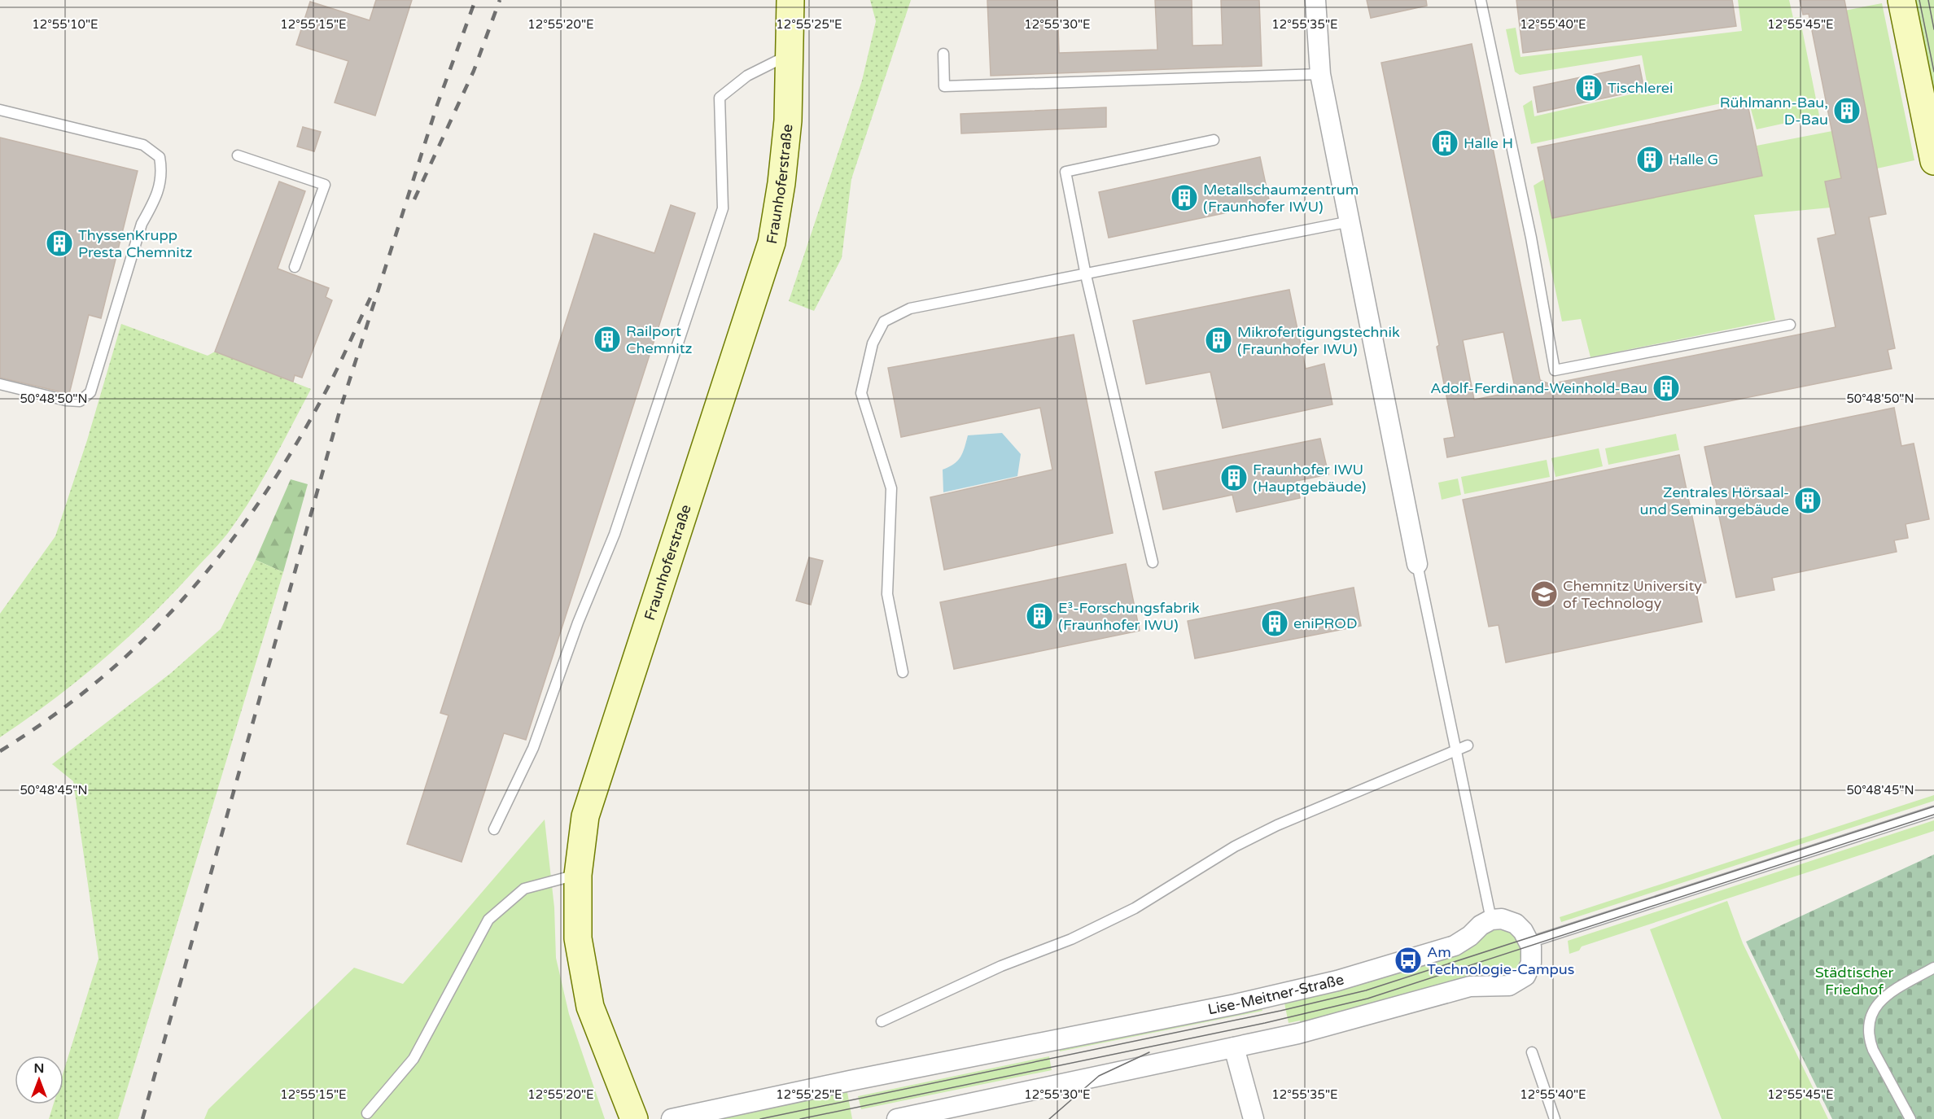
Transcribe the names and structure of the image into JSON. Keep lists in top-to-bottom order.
{
  "streets": {
    "main road": ["Fraunhoferstraße"],
    "street": ["Lise-Meitner-Straße"]
  },
  "parks": ["Städtischer Friedhof"],
  "places": {
    "building": [
      "Tischlerei",
      "Rühlmann-Bau, D-Bau",
      "Halle H",
      "Halle G",
      "Metallschaumzentrum (Fraunhofer IWU)",
      "ThyssenKrupp Presta Chemnitz",
      "Railport Chemnitz",
      "Mikrofertigungstechnik (Fraunhofer IWU)",
      "Adolf-Ferdinand-Weinhold-Bau",
      "Fraunhofer IWU (Hauptgebäude)",
      "Zentrales Hörsaal- und Seminargebäude",
      "E³-Forschungsfabrik (Fraunhofer IWU)",
      "eniPROD"
    ],
    "school or university": ["Chemnitz University of Technology"],
    "bus stop": ["Am Technologie-Campus"]
  },
  "north": "top",
  "coordinates": [
    "12°55'10\"E",
    "12°55'15\"E",
    "12°55'20\"E",
    "12°55'25\"E",
    "12°55'30\"E",
    "12°55'35\"E",
    "12°55'40\"E",
    "12°55'45\"E",
    "50°48'50\"N",
    "50°48'45\"N"
  ]
}
